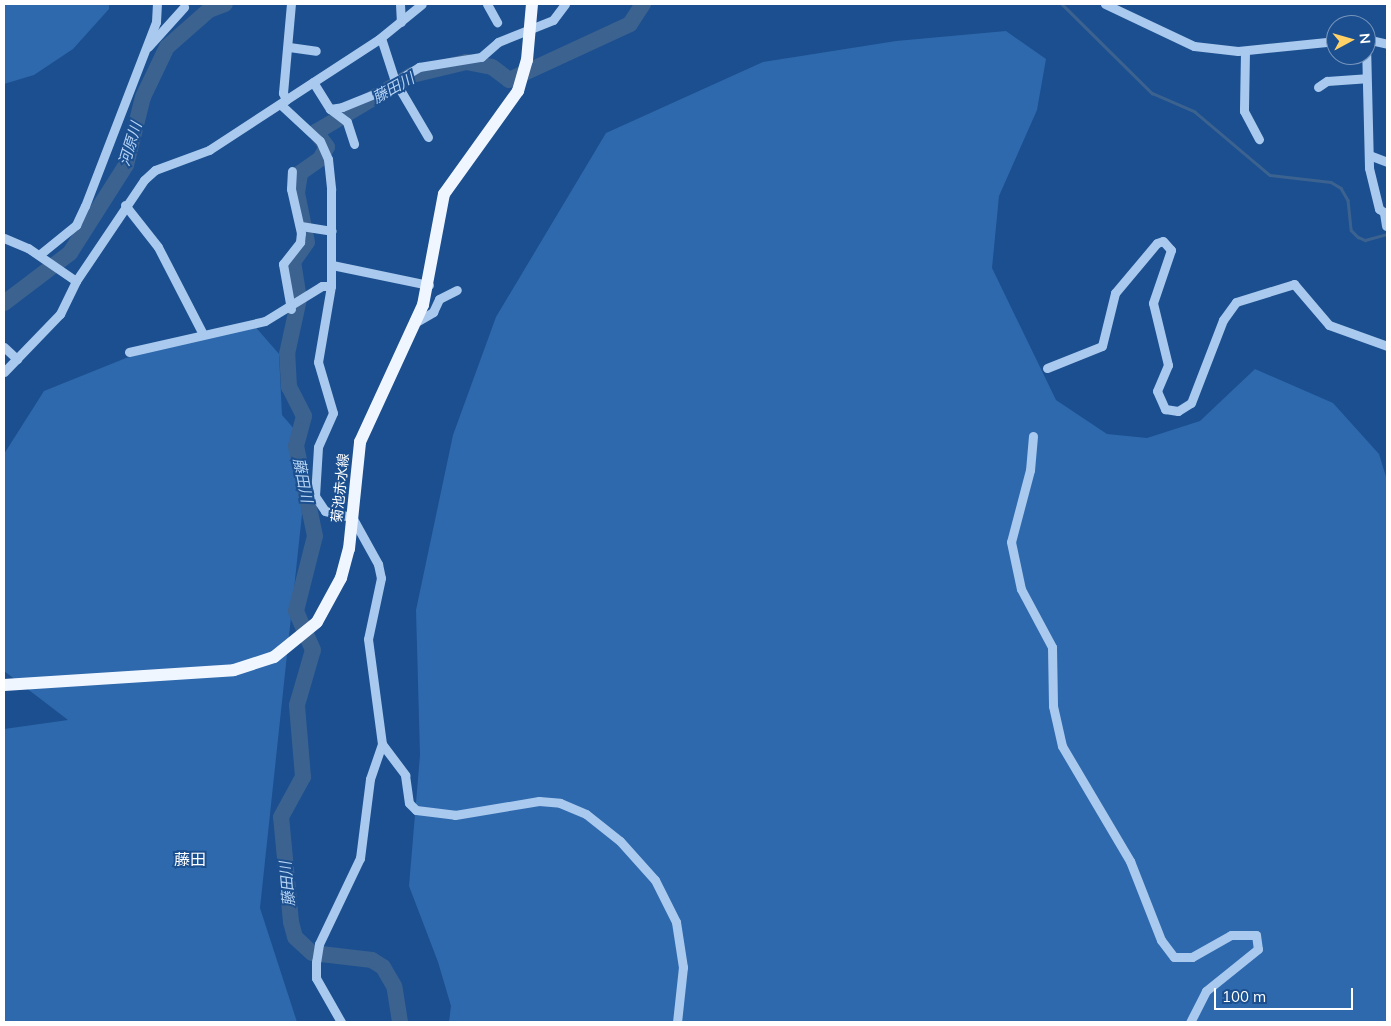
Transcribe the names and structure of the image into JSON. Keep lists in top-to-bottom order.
{
  "streets": {
    "main road": ["菊池赤水線"]
  },
  "districts": ["藤田"],
  "water": ["藤田川", "河原川"],
  "scale_bar": "100 m",
  "north": "right"
}
